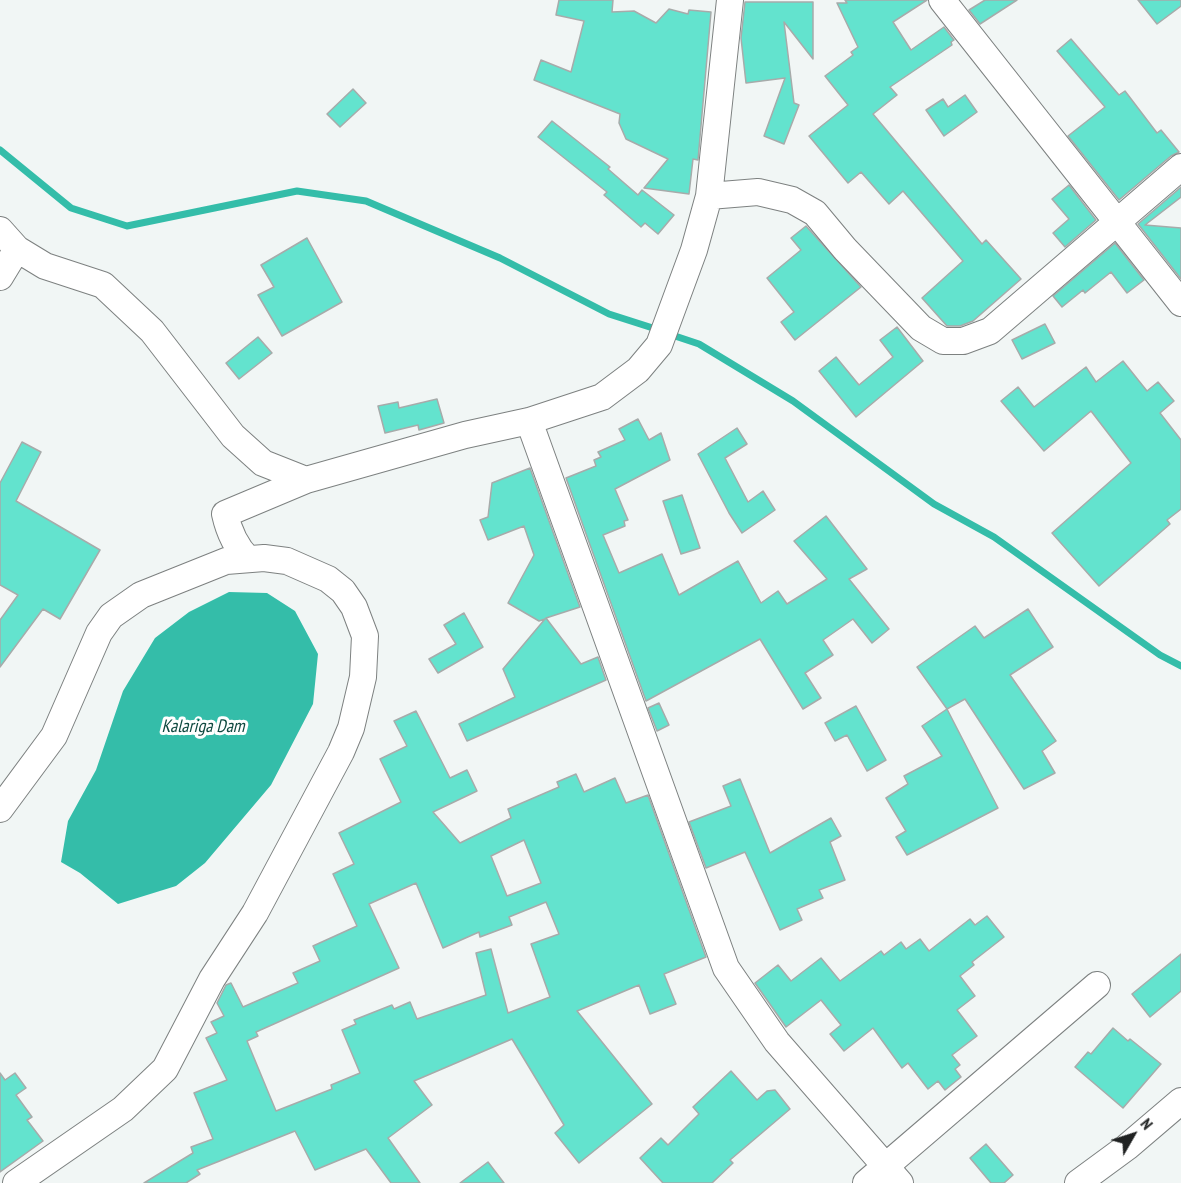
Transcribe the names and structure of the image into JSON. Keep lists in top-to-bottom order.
{
  "water": ["Kalariga Dam"],
  "north": "top right"
}
